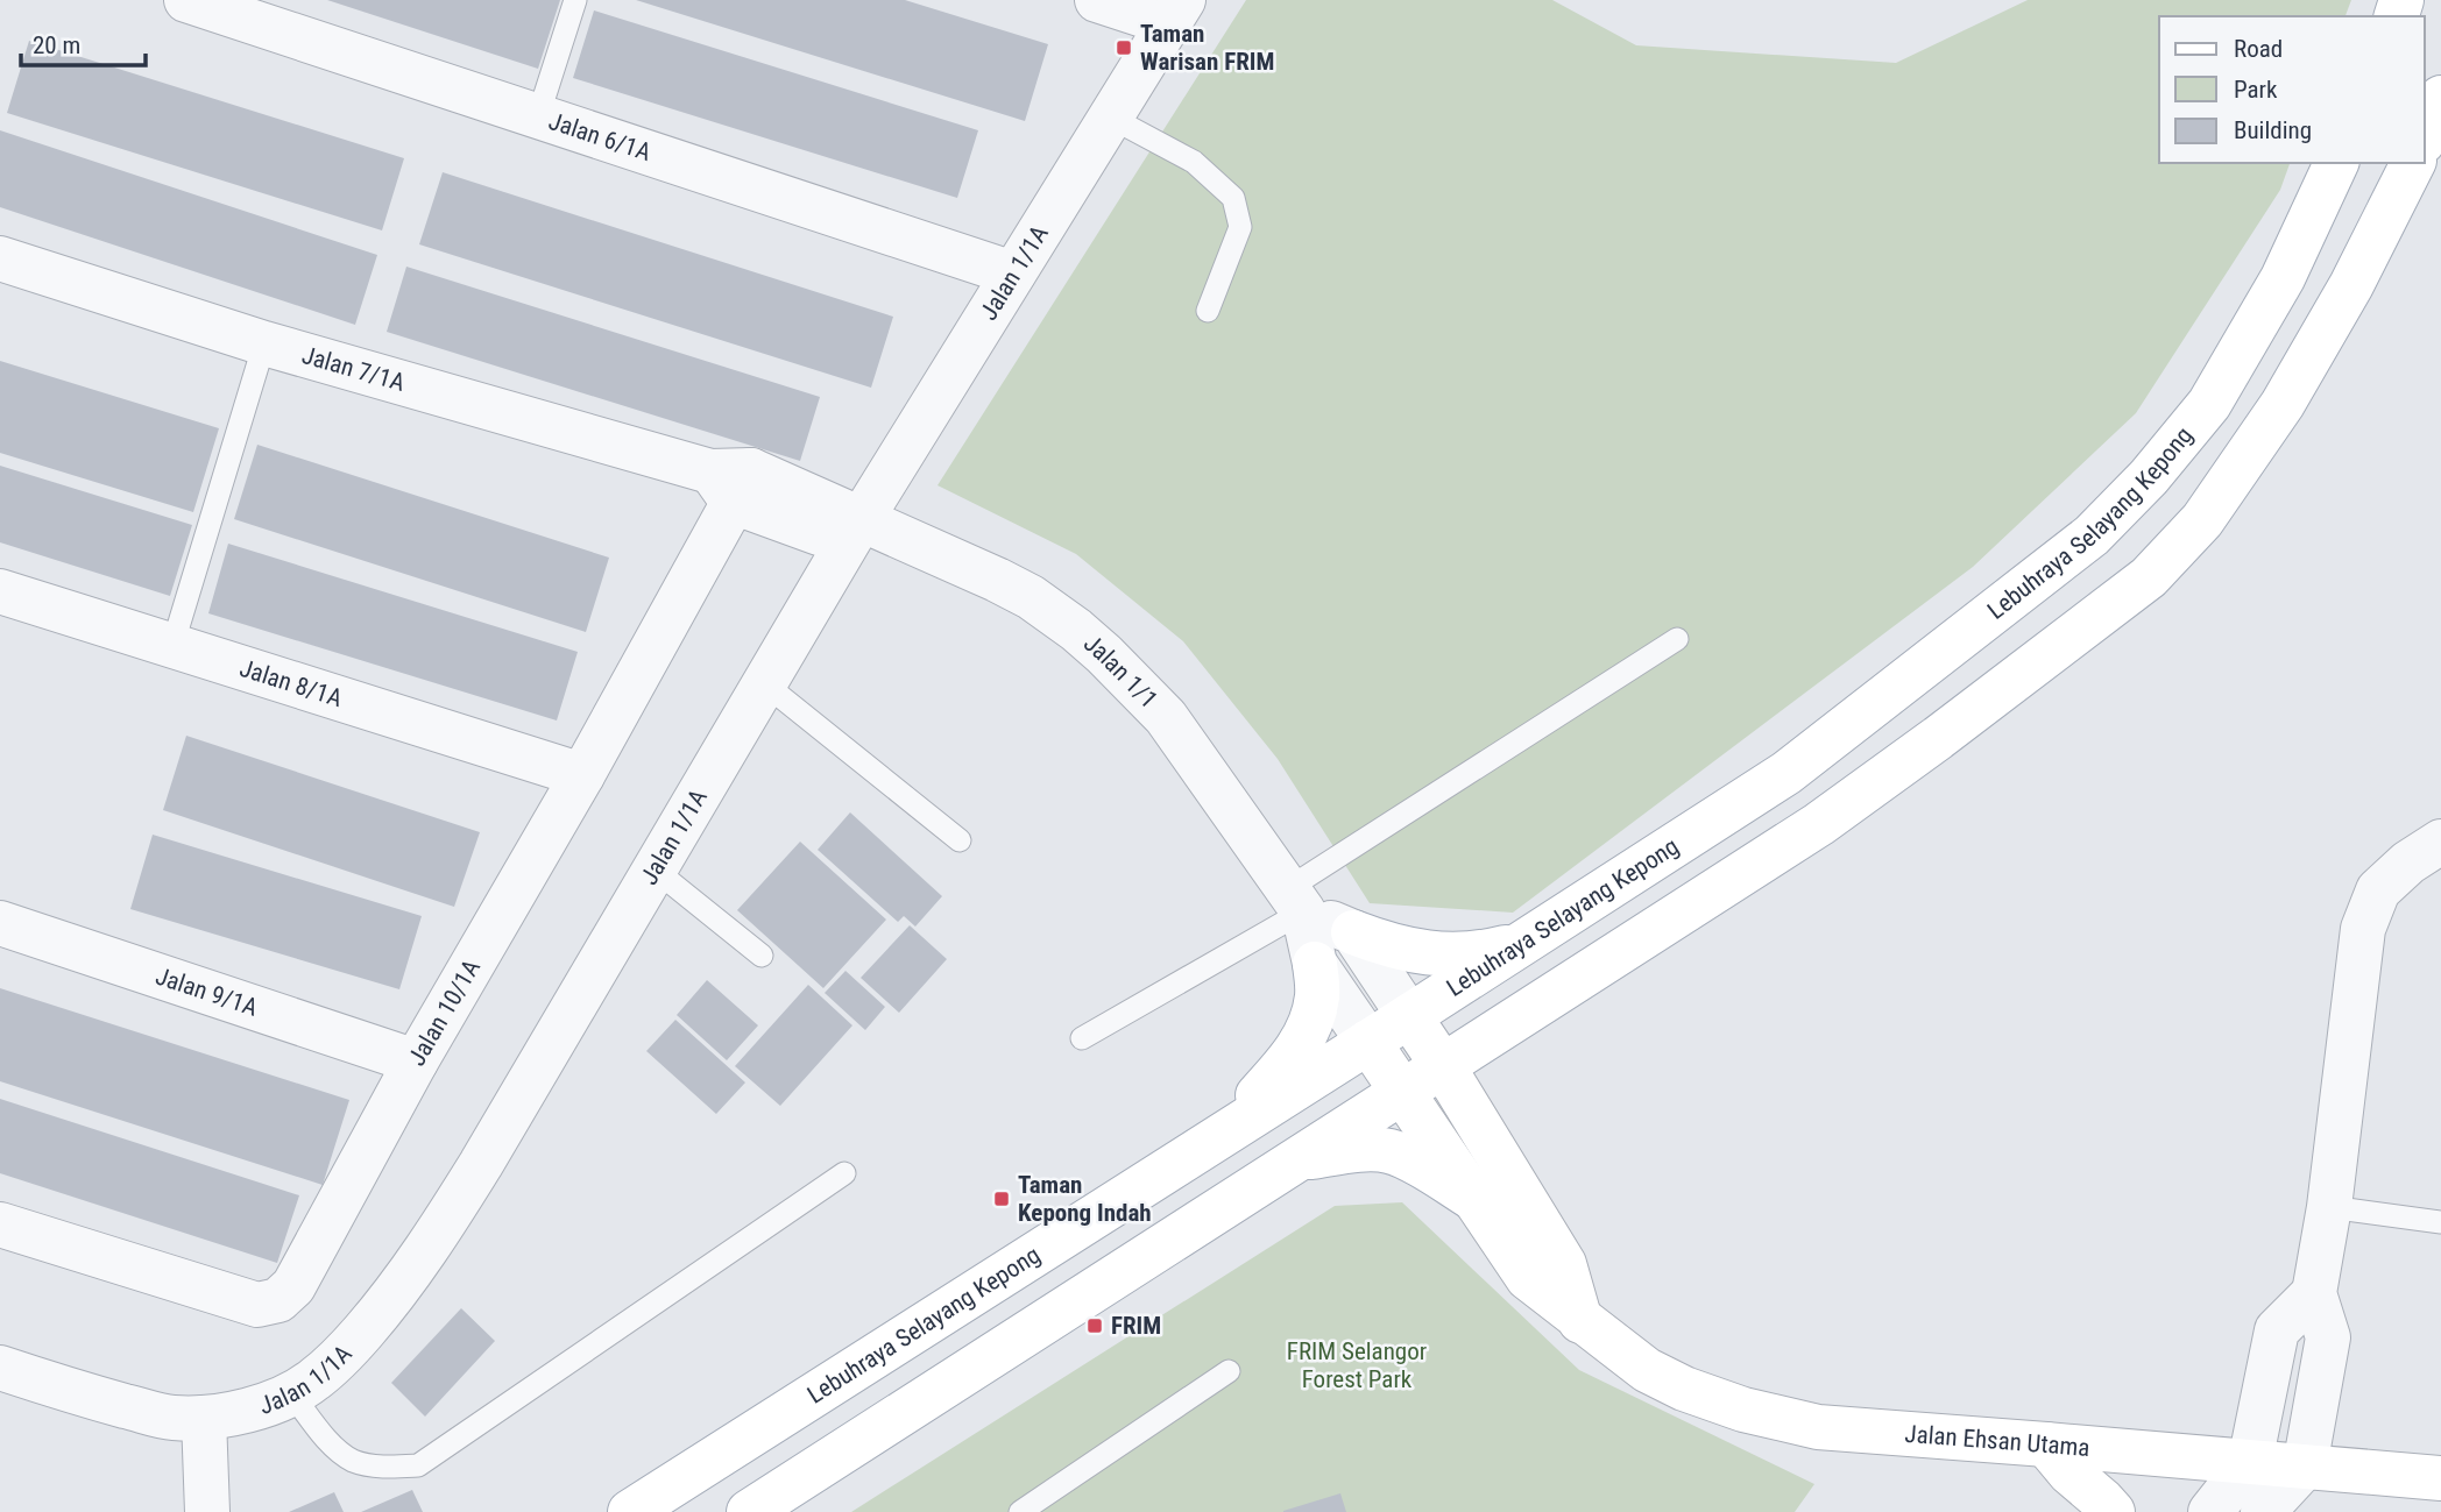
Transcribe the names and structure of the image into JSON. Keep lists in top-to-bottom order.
{
  "streets": {
    "main road": ["Lebuhraya Selayang Kepong", "Jalan 1/1", "Jalan Ehsan Utama"],
    "street": [
      "Jalan 6/1A",
      "Jalan 1/1A",
      "Jalan 7/1A",
      "Jalan 8/1A",
      "Jalan 9/1A",
      "Jalan 10/1A"
    ]
  },
  "crossings": [
    ["Jalan 6/1A", "Jalan 1/1A"],
    ["Jalan 1/1A", "Jalan 7/1A"],
    ["Jalan 1/1A", "Jalan 1/1"],
    ["Jalan 7/1A", "Jalan 1/1"],
    ["Jalan 7/1A", "Jalan 10/1A"],
    ["Lebuhraya Selayang Kepong", "Jalan 1/1"],
    ["Jalan 1/1", "Jalan Ehsan Utama"],
    ["Jalan 8/1A", "Jalan 10/1A"],
    ["Jalan 9/1A", "Jalan 10/1A"]
  ],
  "parks": ["FRIM Selangor Forest Park"],
  "places": {
    "transit": ["Taman Warisan FRIM", "Taman Kepong Indah", "FRIM"]
  },
  "legend": ["Road", "Park", "Building"],
  "scale_bar": "20 m"
}
